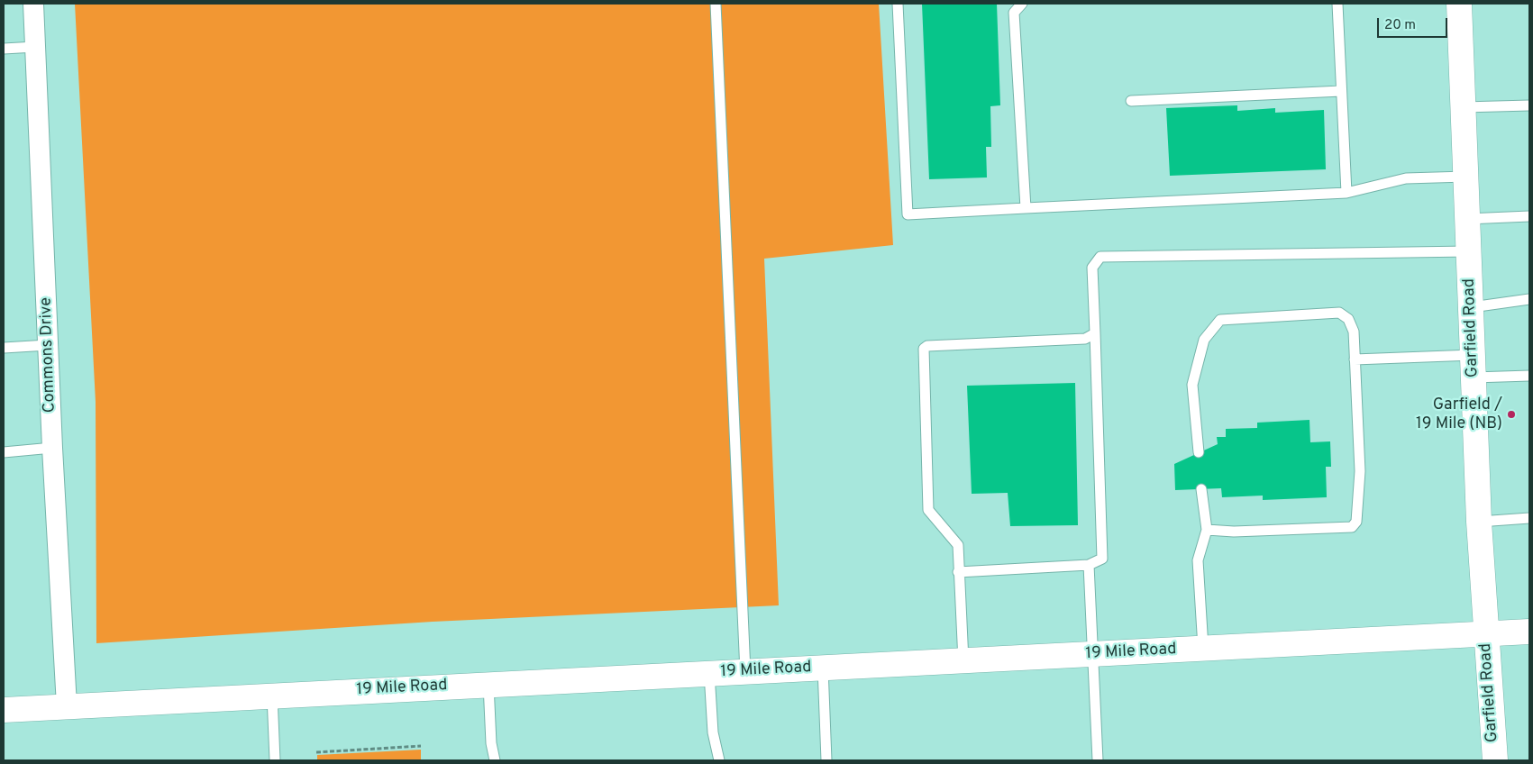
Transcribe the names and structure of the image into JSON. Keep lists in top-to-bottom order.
{
  "streets": {
    "street": ["Garfield Road", "Commons Drive", "19 Mile Road"]
  },
  "crossings": [
    ["Garfield Road", "19 Mile Road"],
    ["Commons Drive", "19 Mile Road"]
  ],
  "places": ["Garfield / 19 Mile (NB)"],
  "scale_bar": "20 m"
}
